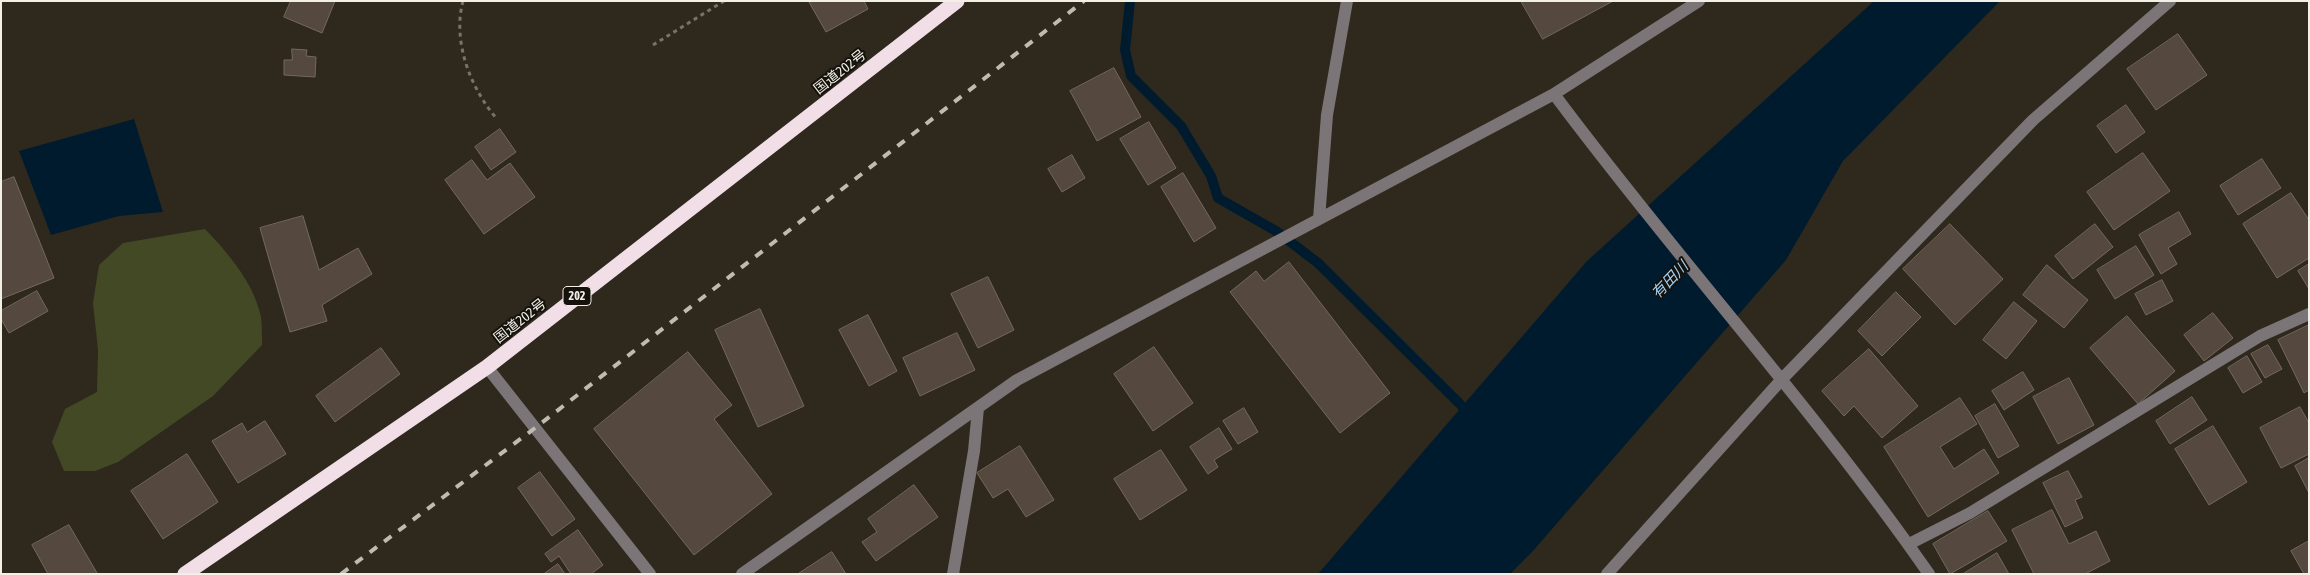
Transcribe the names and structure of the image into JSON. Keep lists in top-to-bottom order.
{
  "streets": {
    "highway": ["国道202号", "202"]
  },
  "water": ["有田川"]
}
